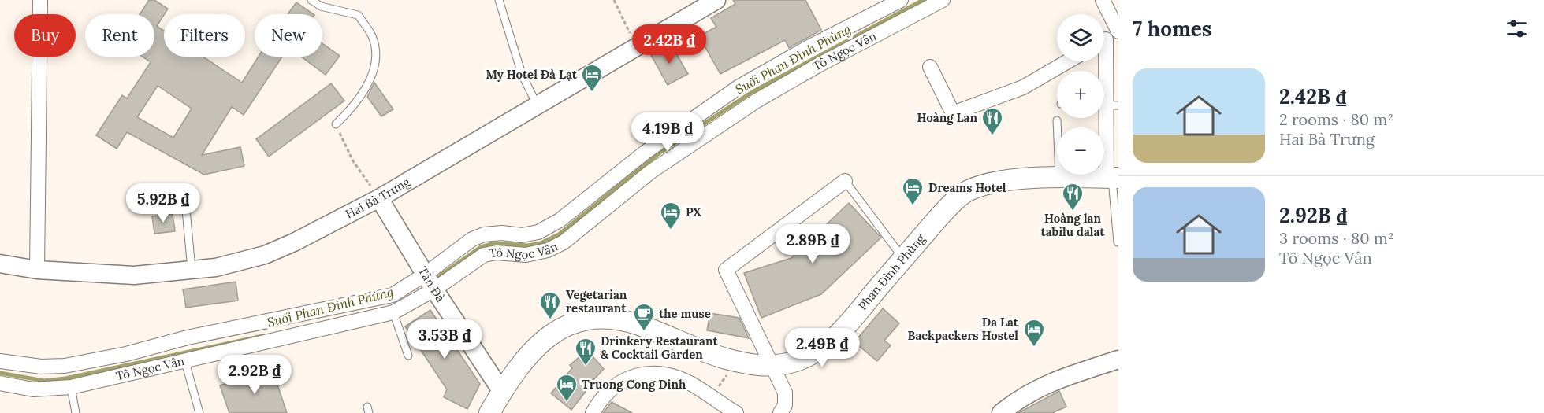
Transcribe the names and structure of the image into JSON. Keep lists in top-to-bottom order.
{
  "streets": {
    "main road": ["Phan Đình Phùng"],
    "street": ["Tô Ngọc Vân", "Hai Bà Trưng", "Tản Đà"]
  },
  "crossings": [
    ["Tô Ngọc Vân", "Tản Đà"],
    ["Hai Bà Trưng", "Tản Đà"],
    ["Phan Đình Phùng", "Tản Đà"]
  ],
  "water": ["Suối Phan Đình Phùng"],
  "places": {
    "hotel": [
      "My Hotel Đà Lạt",
      "Dreams Hotel",
      "PX",
      "Da Lat Backpackers Hostel",
      "Truong Cong Dinh"
    ],
    "restaurant": [
      "Hoàng Lan",
      "Hoàng lan tabilu dalat",
      "Vegetarian restaurant",
      "Drinkery Restaurant & Cocktail Garden"
    ],
    "cafe": ["the muse"]
  },
  "page": {
    "heading": "7 homes",
    "map_buttons": ["+", "−"],
    "chip": [
      "Buy",
      "Rent",
      "Filters",
      "New"
    ],
    "price": [
      "2.42B ₫",
      "4.19B ₫",
      "5.92B ₫",
      "2.89B ₫",
      "3.53B ₫",
      "2.49B ₫",
      "2.92B ₫"
    ],
    "list": [
      {
        "name": "2.42B ₫",
        "note": "2 rooms · 80 m² · Hai Bà Trưng"
      },
      {
        "name": "2.92B ₫",
        "note": "3 rooms · 80 m² · Tô Ngọc Vân"
      }
    ]
  }
}
